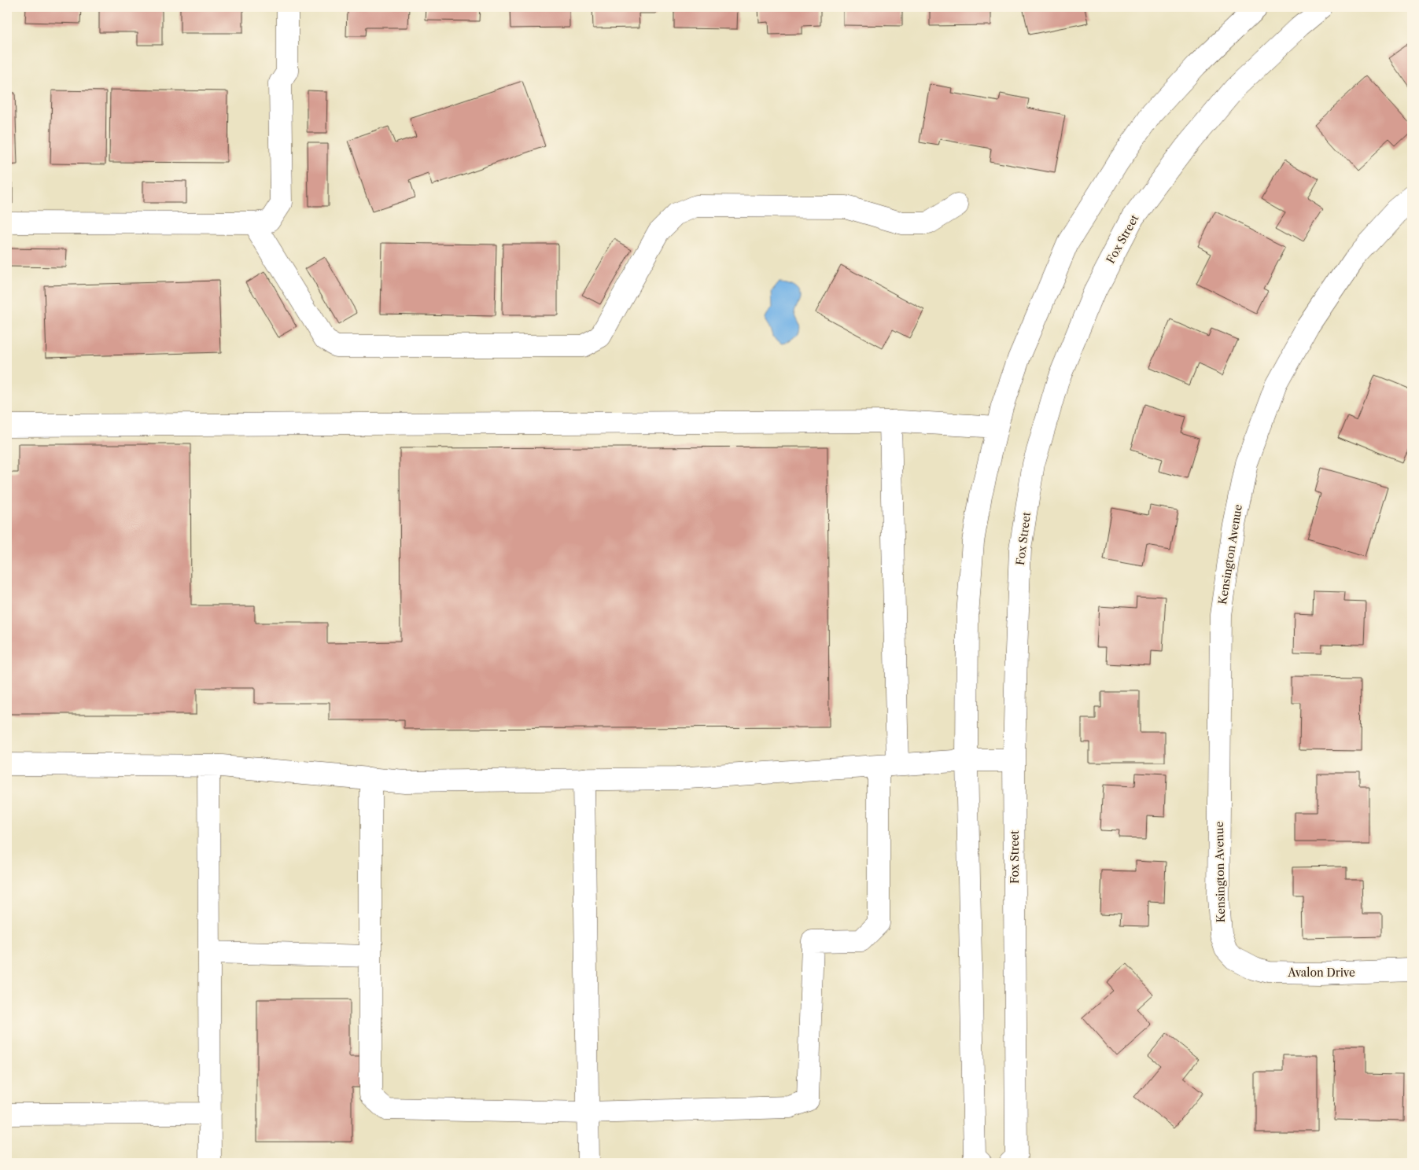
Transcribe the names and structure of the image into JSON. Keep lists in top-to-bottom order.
{
  "streets": {
    "street": ["Fox Street", "Kensington Avenue", "Avalon Drive"]
  },
  "crossings": [
    ["Kensington Avenue", "Avalon Drive"]
  ]
}
